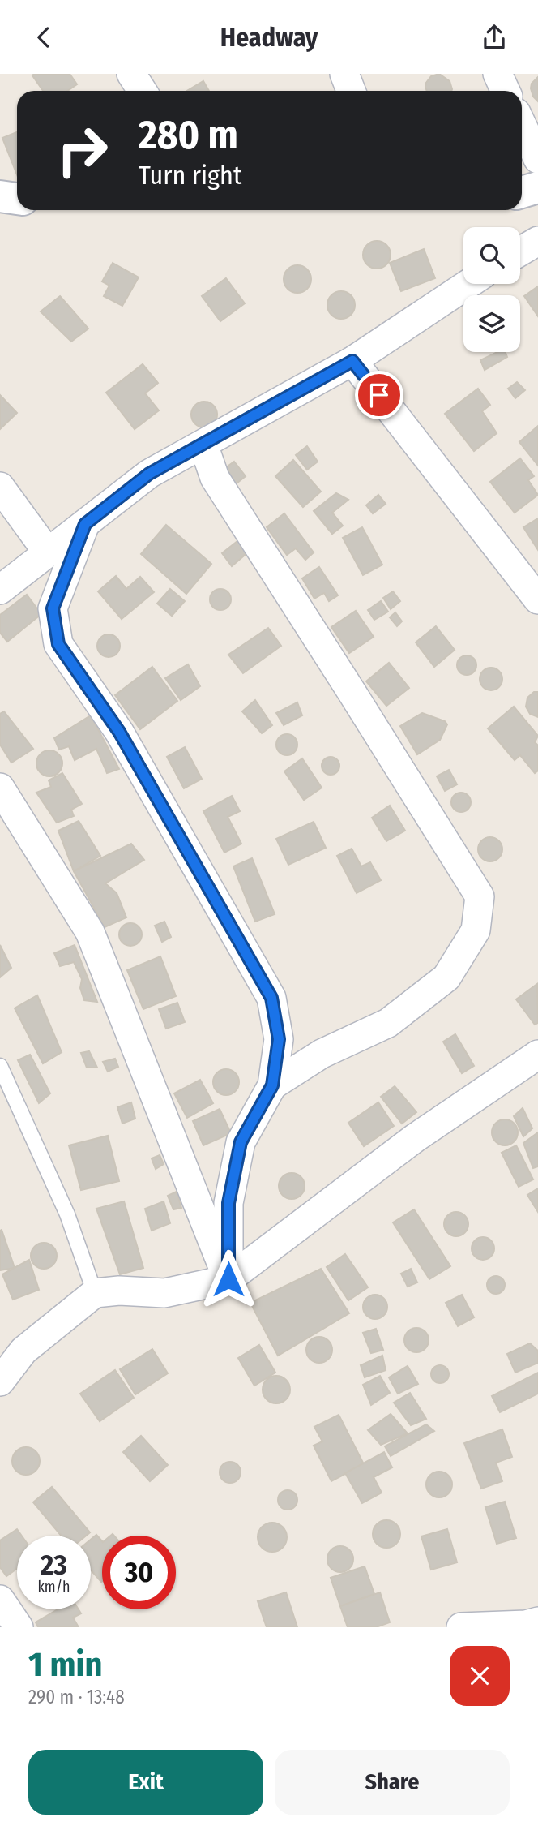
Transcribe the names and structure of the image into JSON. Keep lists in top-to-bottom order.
{
  "page": {
    "header": "Headway",
    "turn": ["280 m", "Turn right"],
    "speed": "23 km/h",
    "limit": "30",
    "heading": ["1 min", "290 m · 13:48"],
    "buttons": ["Exit", "Share"]
  }
}
